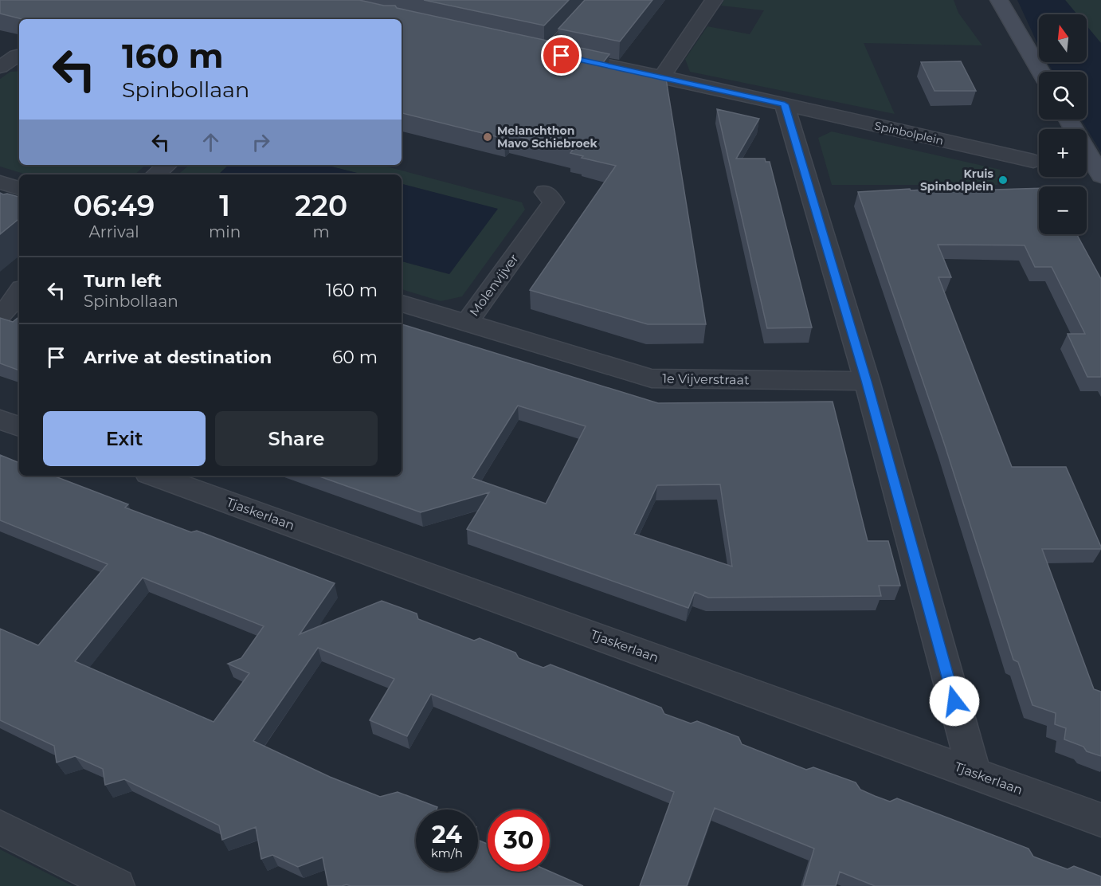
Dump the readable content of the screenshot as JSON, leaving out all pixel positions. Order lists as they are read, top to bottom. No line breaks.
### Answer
{"streets":{"street":["Spinbolplein","Molenvijver","1e Vijverstraat","Tjaskerlaan"]},"crossings":[["Molenvijver","1e Vijverstraat"]],"places":["Melanchthon Mavo Schiebroek","Kruis Spinbolplein"],"north":"top","page":{"map_buttons":["+","−"],"turn":["160 m","Spinbollaan"],"eta":["06:49","Arrival","1","min","220","m"],"list":[{"name":"Turn left","note":"Spinbollaan","value":"160 m"},{"name":"Arrive at destination","value":"60 m"}],"buttons":["Exit","Share"],"speed":"24 km/h","limit":"30"}}
